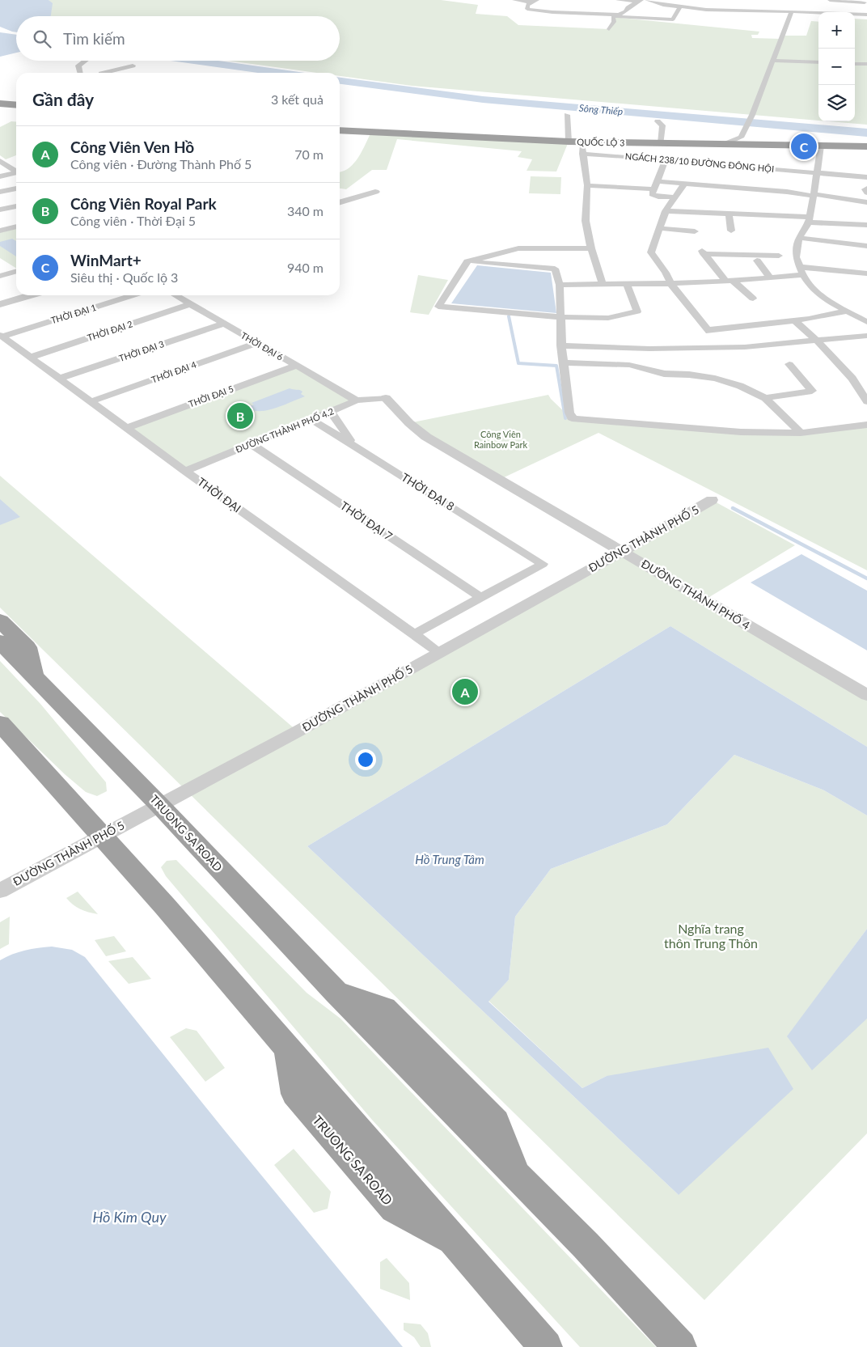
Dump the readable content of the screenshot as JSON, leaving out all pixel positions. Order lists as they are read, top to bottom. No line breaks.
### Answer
{"streets":{"highway":["QUỐC LỘ 3","TRUONG SA ROAD"],"street":["NGÁCH 238/10 ĐƯỜNG ĐÔNG HỘI","THỜI ĐẠI 1","THỜI ĐẠI 2","THỜI ĐẠI 6","THỜI ĐẠI 3","THỜI ĐẠI 4","THỜI ĐẠI 5","ĐƯỜNG THÀNH PHỐ 4.2","THỜI ĐẠI 8","THỜI ĐẠI","THỜI ĐẠI 7","ĐƯỜNG THÀNH PHỐ 5","ĐƯỜNG THÀNH PHỐ 4"]},"crossings":[["THỜI ĐẠI 1","THỜI ĐẠI"],["THỜI ĐẠI 2","THỜI ĐẠI 6"],["THỜI ĐẠI 2","THỜI ĐẠI"],["THỜI ĐẠI 6","THỜI ĐẠI 3"],["THỜI ĐẠI 6","THỜI ĐẠI 4"],["THỜI ĐẠI 6","THỜI ĐẠI 5"],["THỜI ĐẠI 6","ĐƯỜNG THÀNH PHỐ 4.2"],["THỜI ĐẠI 3","THỜI ĐẠI"],["THỜI ĐẠI 4","THỜI ĐẠI"],["THỜI ĐẠI 5","THỜI ĐẠI"],["ĐƯỜNG THÀNH PHỐ 4.2","THỜI ĐẠI 8"],["ĐƯỜNG THÀNH PHỐ 4.2","THỜI ĐẠI"],["ĐƯỜNG THÀNH PHỐ 4.2","THỜI ĐẠI 7"],["ĐƯỜNG THÀNH PHỐ 4.2","ĐƯỜNG THÀNH PHỐ 4"],["THỜI ĐẠI 8","THỜI ĐẠI 7"],["THỜI ĐẠI","ĐƯỜNG THÀNH PHỐ 5"],["ĐƯỜNG THÀNH PHỐ 5","ĐƯỜNG THÀNH PHỐ 4"],["ĐƯỜNG THÀNH PHỐ 5","TRUONG SA ROAD"]],"water":["Sông Thiếp","Hồ Trung Tâm","Hồ Kim Quy"],"parks":["Công Viên Rainbow Park","Nghĩa trang thôn Trung Thôn"],"page":{"map_buttons":["+","−"],"search":"Tìm kiếm","heading":["Gần đây","3 kết quả"],"list":[{"mark":"A","name":"Công Viên Ven Hồ","note":"Công viên · Đường Thành Phố 5","value":"70 m"},{"mark":"B","name":"Công Viên Royal Park","note":"Công viên · Thời Đại 5","value":"340 m"},{"mark":"C","name":"WinMart+","note":"Siêu thị · Quốc lộ 3","value":"940 m"}],"pins":["C","B","A"]}}
